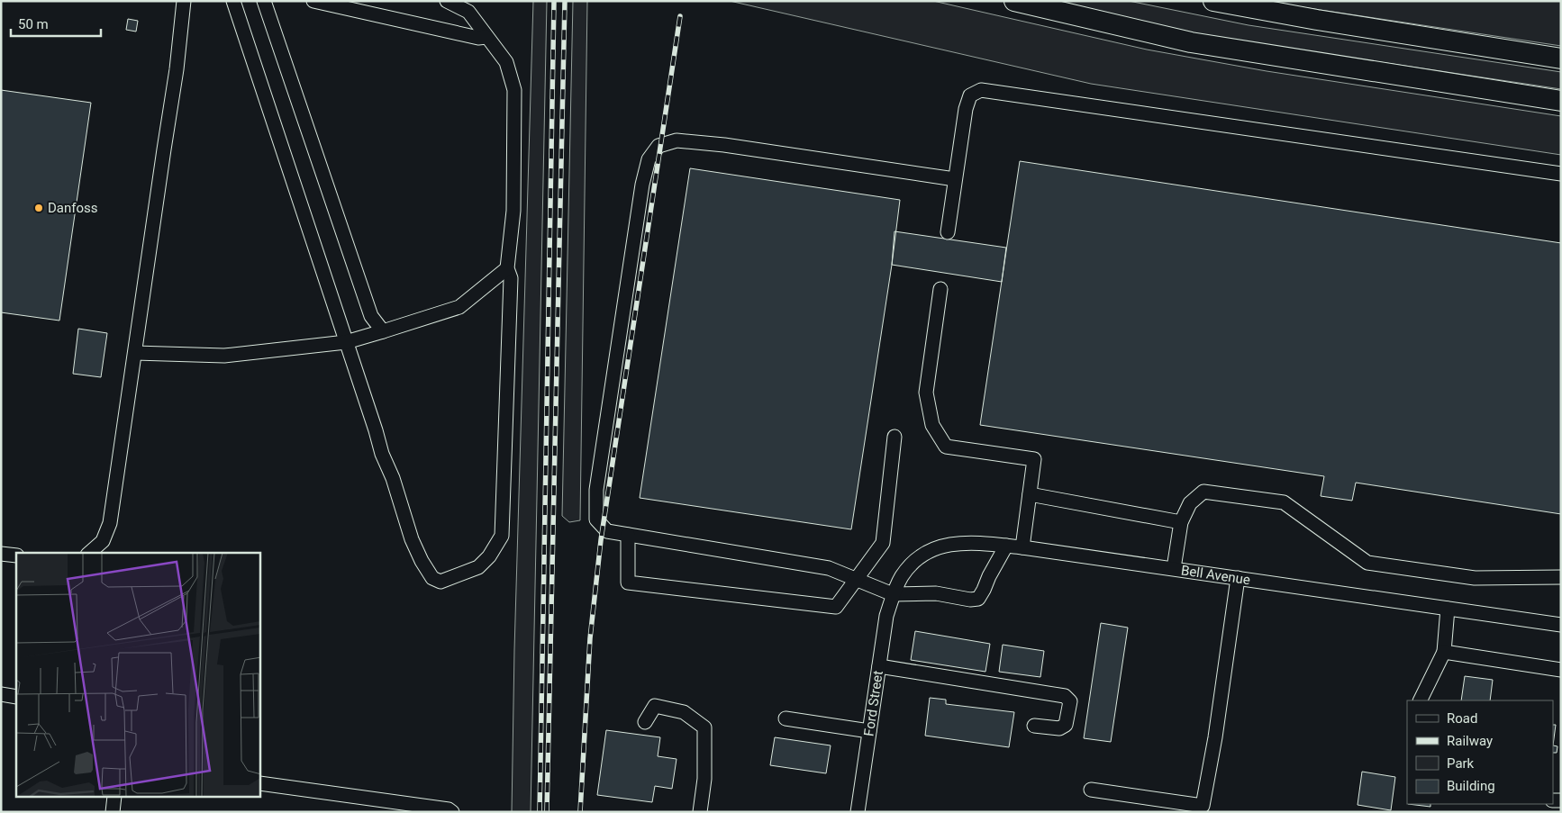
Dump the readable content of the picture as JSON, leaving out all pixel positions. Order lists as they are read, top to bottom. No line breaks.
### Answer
{"streets":{"street":["Bell Avenue","Ford Street"]},"crossings":[["Bell Avenue","Ford Street"]],"places":["Danfoss"],"legend":["Road","Railway","Park","Building"],"scale_bar":"50 m"}
